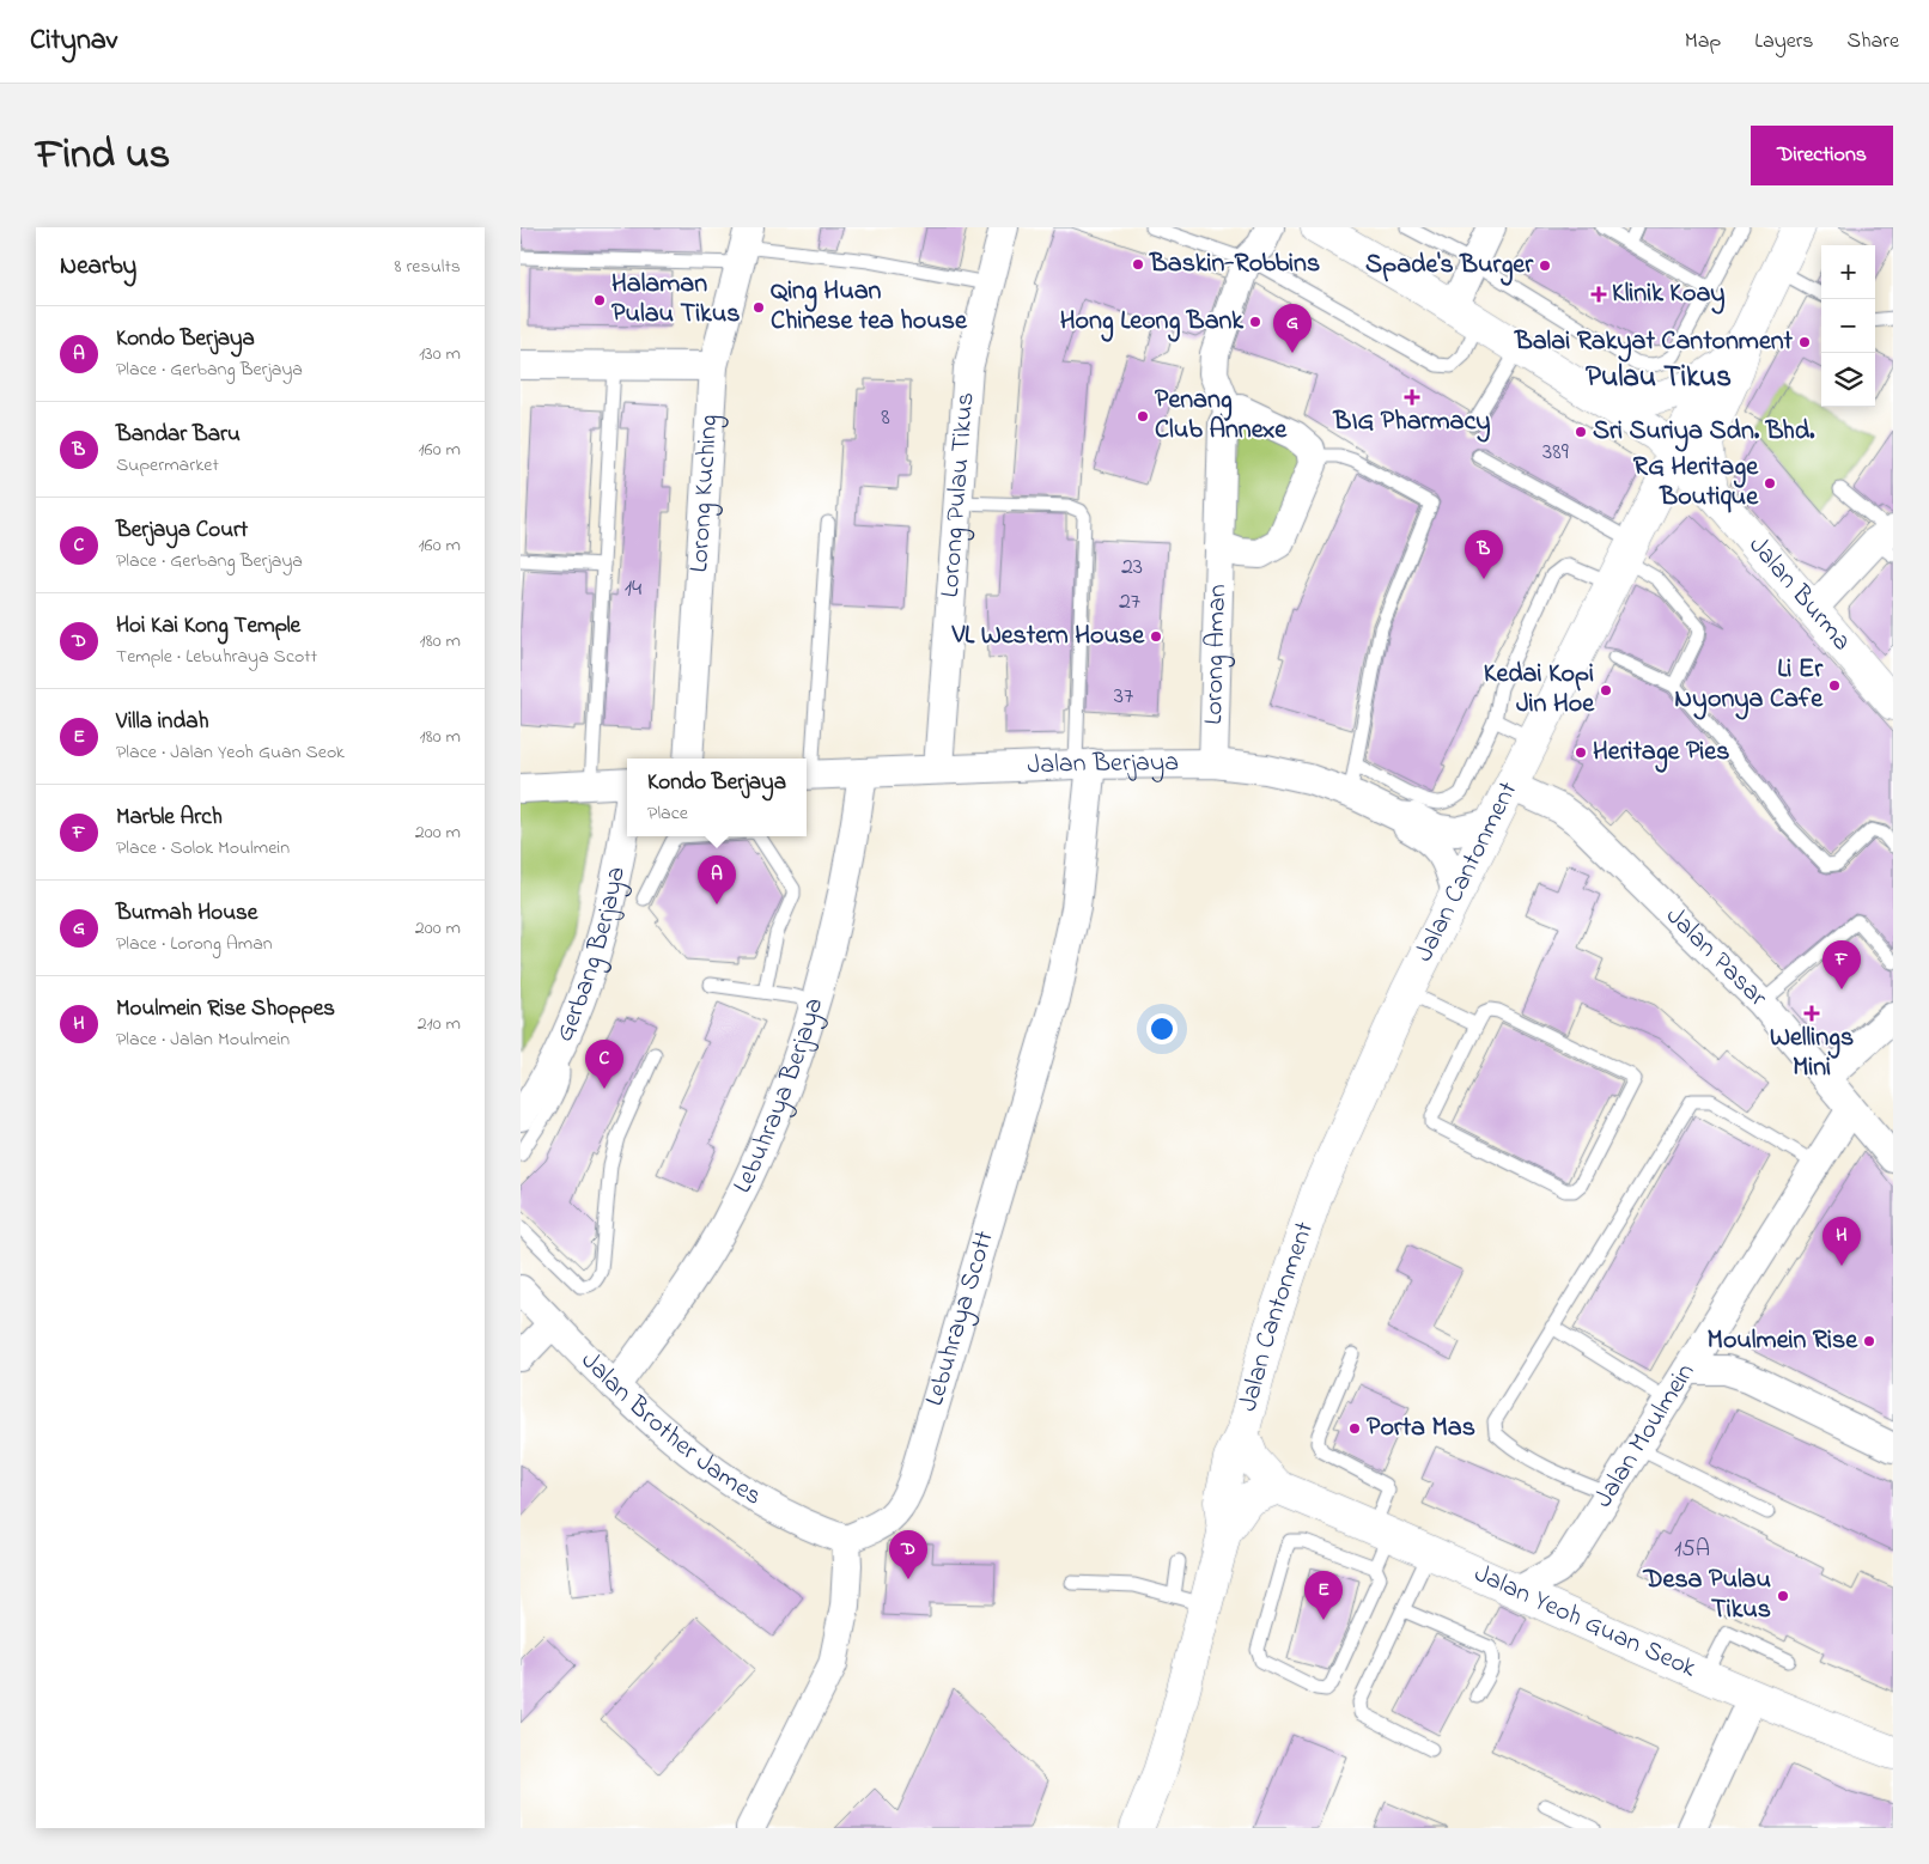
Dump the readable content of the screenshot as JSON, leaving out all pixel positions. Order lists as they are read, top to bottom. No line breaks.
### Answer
{"streets":{"main road":["Jalan Burma","Jalan Cantonment","Jalan Yeoh Guan Seok"],"street":["Lorong Kuching","Lorong Pulau Tikus","Lorong Aman","Jalan Berjaya","Gerbang Berjaya","Jalan Pasar","Lebuhraya Berjaya","Lebuhraya Scott","Jalan Brother James","Jalan Moulmein"]},"crossings":[["Lorong Pulau Tikus","Jalan Berjaya"],["Jalan Burma","Jalan Cantonment"],["Lorong Aman","Jalan Berjaya"],["Jalan Berjaya","Jalan Cantonment"],["Jalan Berjaya","Lebuhraya Berjaya"],["Jalan Berjaya","Lebuhraya Scott"],["Jalan Cantonment","Jalan Pasar"],["Jalan Cantonment","Jalan Yeoh Guan Seok"],["Jalan Pasar","Jalan Moulmein"],["Lebuhraya Berjaya","Jalan Brother James"],["Lebuhraya Scott","Jalan Brother James"],["Jalan Moulmein","Jalan Yeoh Guan Seok"]],"districts":["Pulau Tikus"],"places":{"other":["Baskin-Robbins","Spade's Burger","Halaman Pulau Tikus","Qing Huan Chinese tea house","Hong Leong Bank","Balai Rakyat Cantonment","Penang Club Annexe","Sri Suriya Sdn. Bhd.","RG Heritage Boutique","VL Western House","Li Er Nyonya Cafe","Kedai Kopi Jin Hoe","Heritage Pies","Moulmein Rise","Porta Mas","Desa Pulau Tikus"],"health":["Klinik Koay","BIG Pharmacy","Wellings Mini"]},"house_numbers":["8","389","23","14","27","37","15A"],"page":{"header":"Citynav","nav":["Map","Layers","Share"],"title":"Find us","buttons":"Directions","heading":["Nearby","8 results"],"map_buttons":["+","−"],"pins":["G","B","A","F","C","H","D","E"],"list":[{"mark":"A","name":"Kondo Berjaya","note":"Place · Gerbang Berjaya","value":"130 m"},{"mark":"B","name":"Bandar Baru","note":"Supermarket","value":"160 m"},{"mark":"C","name":"Berjaya Court","note":"Place · Gerbang Berjaya","value":"160 m"},{"mark":"D","name":"Hoi Kai Kong Temple","note":"Temple · Lebuhraya Scott","value":"180 m"},{"mark":"E","name":"Villa indah","note":"Place · Jalan Yeoh Guan Seok","value":"180 m"},{"mark":"F","name":"Marble Arch","note":"Place · Solok Moulmein","value":"200 m"},{"mark":"G","name":"Burmah House","note":"Place · Lorong Aman","value":"200 m"},{"mark":"H","name":"Moulmein Rise Shoppes","note":"Place · Jalan Moulmein","value":"210 m"}],"popup":["Kondo Berjaya","Place"]}}
